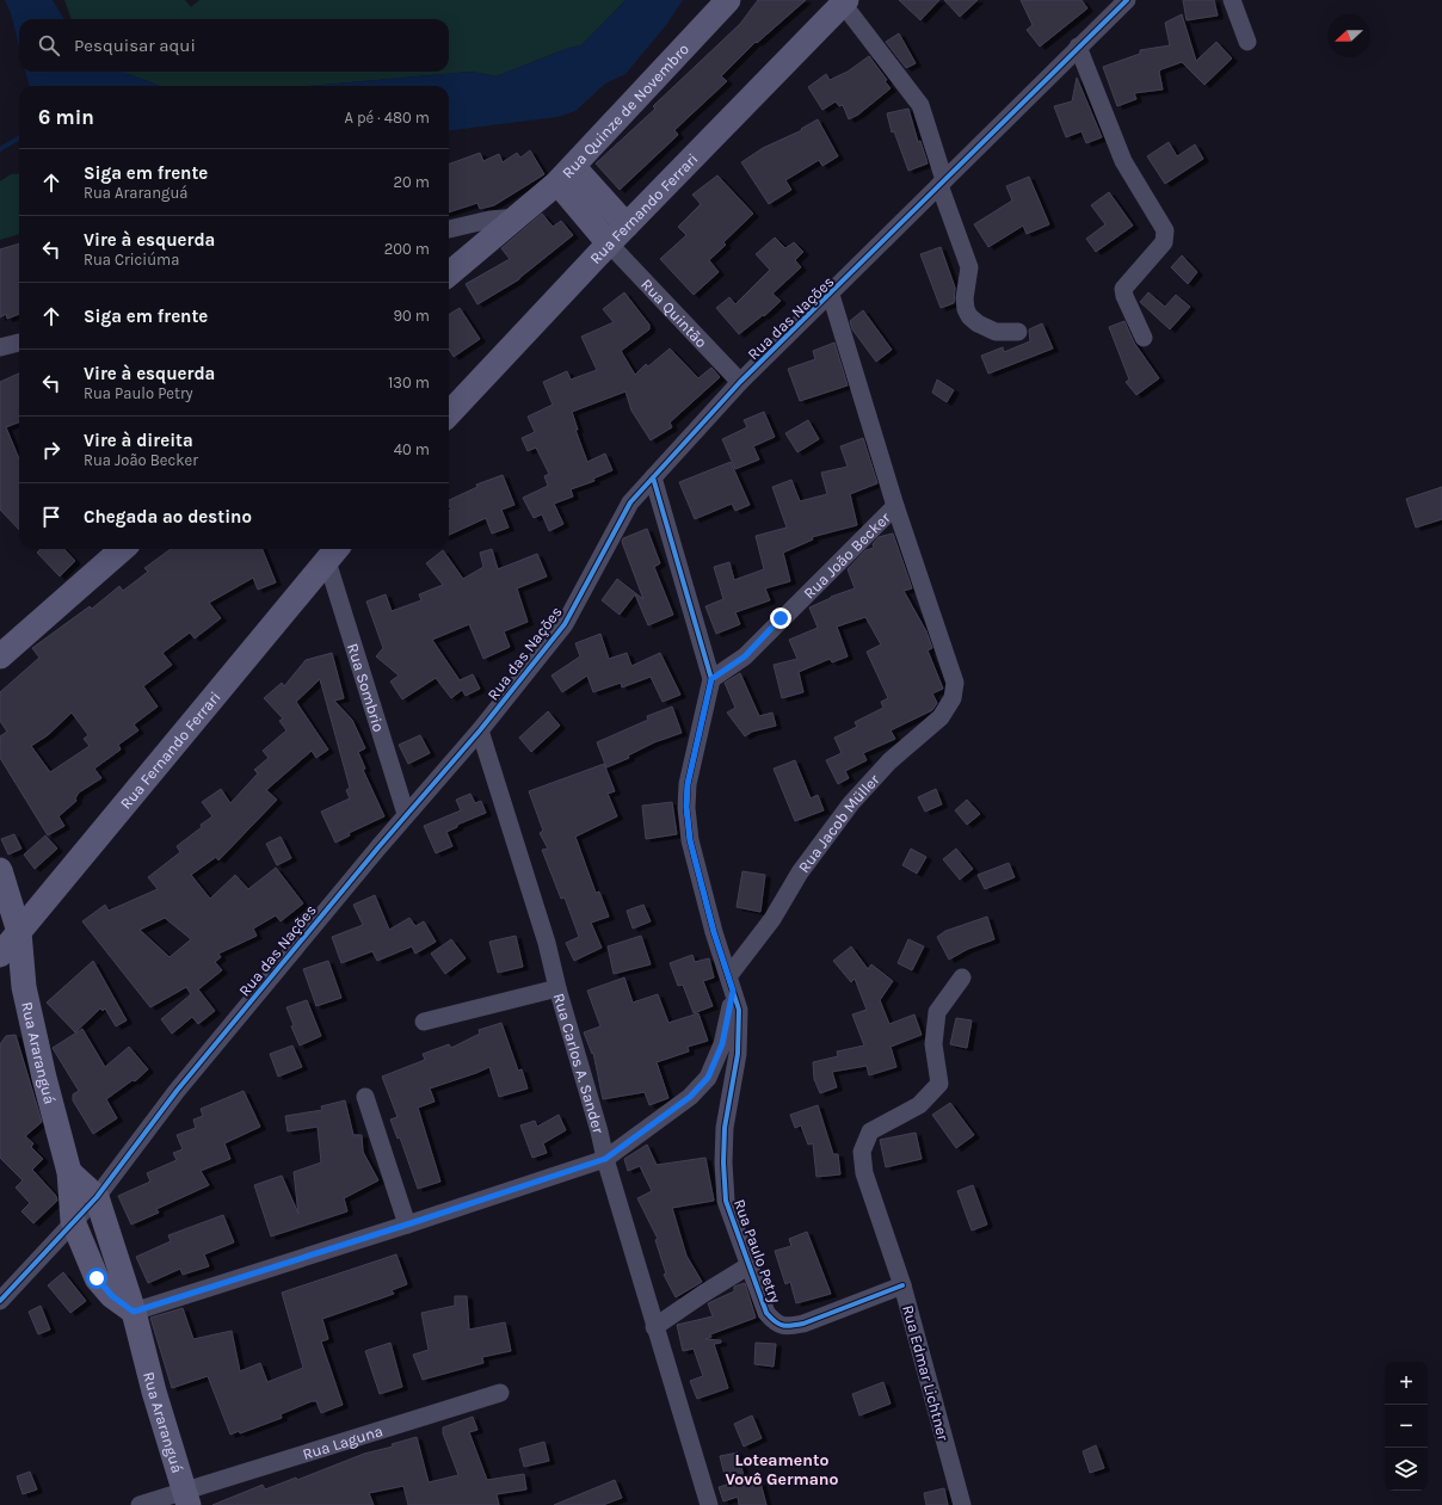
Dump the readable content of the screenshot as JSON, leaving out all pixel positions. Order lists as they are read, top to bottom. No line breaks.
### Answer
{"streets":{"main road":["Rua Quinze de Novembro","Rua Fernando Ferrari","Rua Araranguá"],"street":["Rua Quintão","Rua das Nações","Rua João Becker","Rua Sombrio","Rua Jacob Müller","Rua Carlos A. Sander","Rua Paulo Petry","Rua Edmar Lichtner","Rua Laguna"]},"crossings":[["Rua Fernando Ferrari","Rua Quintão"],["Rua Fernando Ferrari","Rua Sombrio"],["Rua Fernando Ferrari","Rua Araranguá"],["Rua Quintão","Rua das Nações"],["Rua das Nações","Rua Sombrio"],["Rua das Nações","Rua Araranguá"],["Rua das Nações","Rua Carlos A. Sander"],["Rua João Becker","Rua Jacob Müller"],["Rua João Becker","Rua Paulo Petry"],["Rua Jacob Müller","Rua Paulo Petry"],["Rua Araranguá","Rua Laguna"],["Rua Paulo Petry","Rua Edmar Lichtner"]],"districts":["Loteamento Vovô Germano"],"north":"left","page":{"search":"Pesquisar aqui","heading":["6 min","A pé · 480 m"],"list":[["Siga em frente","Rua Araranguá","20 m"],["Vire à esquerda","Rua Criciúma","200 m"],["Siga em frente","90 m"],["Vire à esquerda","Rua Paulo Petry","130 m"],["Vire à direita","Rua João Becker","40 m"],"Chegada ao destino"],"map_buttons":["+","−"]}}
